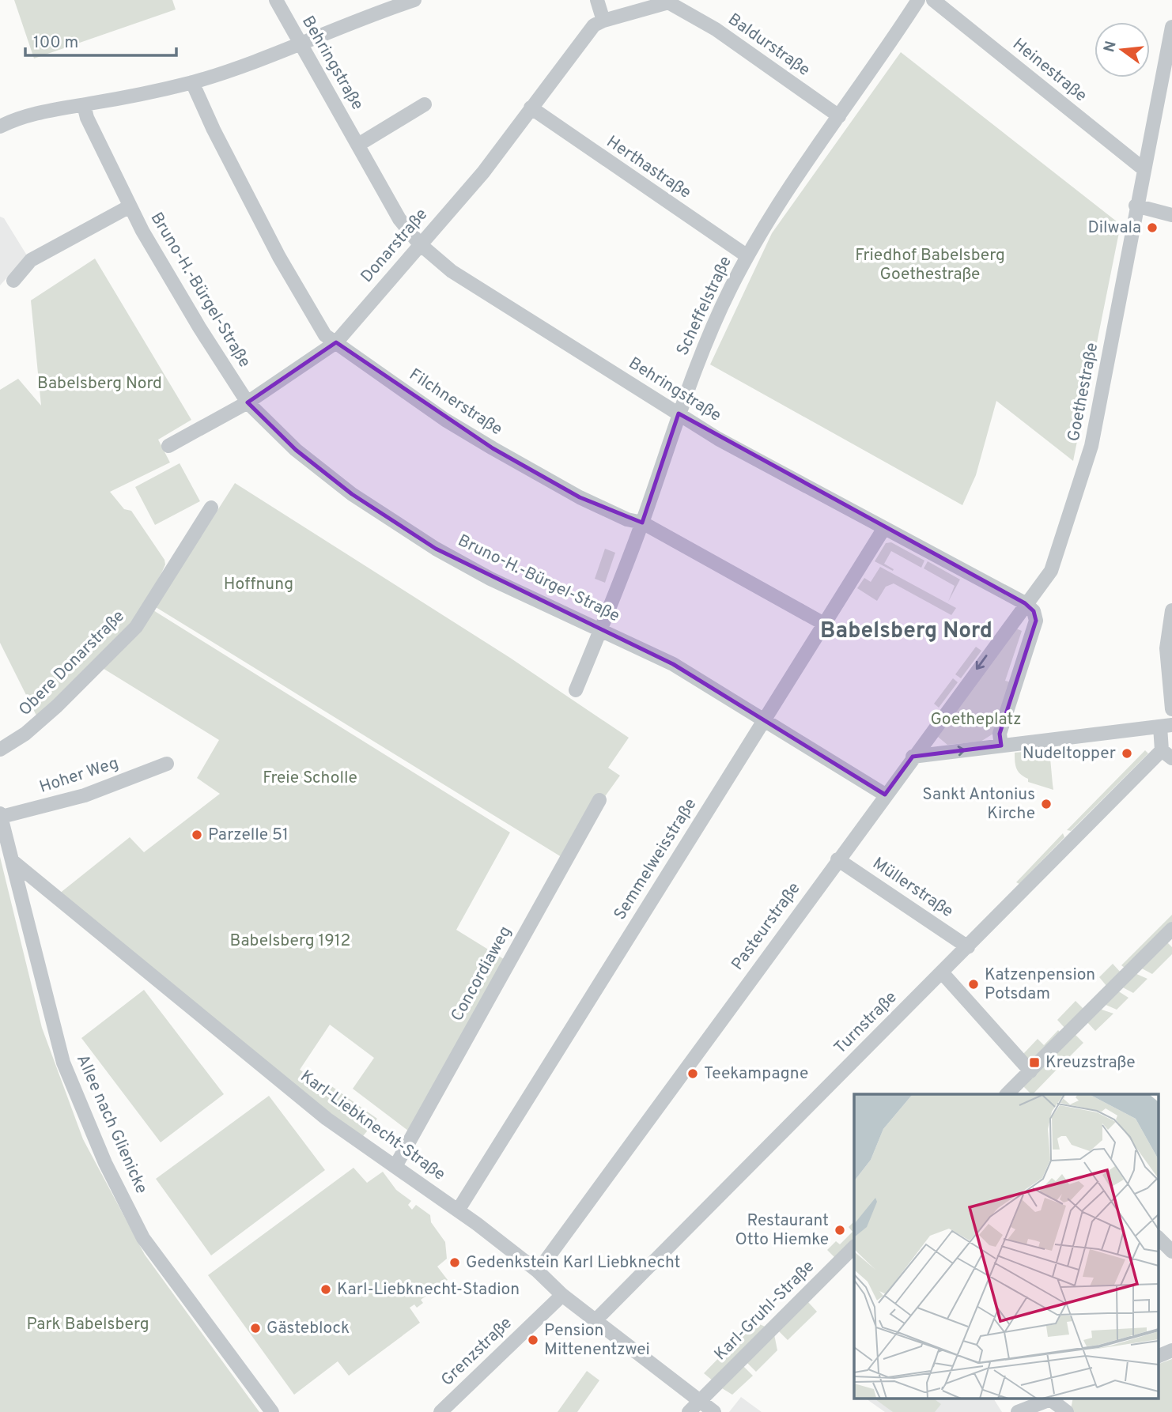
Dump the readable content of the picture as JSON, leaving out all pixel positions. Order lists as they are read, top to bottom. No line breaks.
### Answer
{"streets":{"street":["Baldurstraße","Behringstraße","Heinestraße","Herthastraße","Donarstraße","Bruno-H.-Bürgel-Straße","Scheffelstraße","Goethestraße","Filchnerstraße","Obere Donarstraße","Hoher Weg","Semmelweisstraße","Müllerstraße","Pasteurstraße","Concordiaweg","Turnstraße","Allee nach Glienicke","Karl-Liebknecht-Straße","Karl-Gruhl-Straße","Grenzstraße"]},"crossings":[["Baldurstraße","Donarstraße"],["Baldurstraße","Scheffelstraße"],["Behringstraße","Donarstraße"],["Behringstraße","Scheffelstraße"],["Behringstraße","Goethestraße"],["Behringstraße","Semmelweisstraße"],["Behringstraße","Pasteurstraße"],["Heinestraße","Goethestraße"],["Herthastraße","Donarstraße"],["Herthastraße","Scheffelstraße"],["Donarstraße","Bruno-H.-Bürgel-Straße"],["Donarstraße","Filchnerstraße"],["Bruno-H.-Bürgel-Straße","Scheffelstraße"],["Bruno-H.-Bürgel-Straße","Semmelweisstraße"],["Bruno-H.-Bürgel-Straße","Pasteurstraße"],["Scheffelstraße","Filchnerstraße"],["Goethestraße","Pasteurstraße"],["Filchnerstraße","Semmelweisstraße"],["Hoher Weg","Allee nach Glienicke"],["Semmelweisstraße","Karl-Liebknecht-Straße"],["Müllerstraße","Pasteurstraße"],["Müllerstraße","Turnstraße"],["Pasteurstraße","Karl-Liebknecht-Straße"],["Concordiaweg","Karl-Liebknecht-Straße"],["Turnstraße","Karl-Liebknecht-Straße"],["Allee nach Glienicke","Karl-Liebknecht-Straße"],["Karl-Liebknecht-Straße","Karl-Gruhl-Straße"],["Karl-Liebknecht-Straße","Grenzstraße"]],"districts":["Babelsberg Nord"],"parks":["Friedhof Babelsberg Goethestraße","Babelsberg Nord","Hoffnung","Goetheplatz","Freie Scholle","Babelsberg 1912","Park Babelsberg"],"places":{"other":["Dilwala","Nudeltopper","Sankt Antonius Kirche","Parzelle 51","Katzenpension Potsdam","Teekampagne","Restaurant Otto Hiemke","Gedenkstein Karl Liebknecht","Karl-Liebknecht-Stadion","Gästeblock","Pension Mittenentzwei"],"transit":["Kreuzstraße"]},"scale_bar":"100 m","north":"left"}
